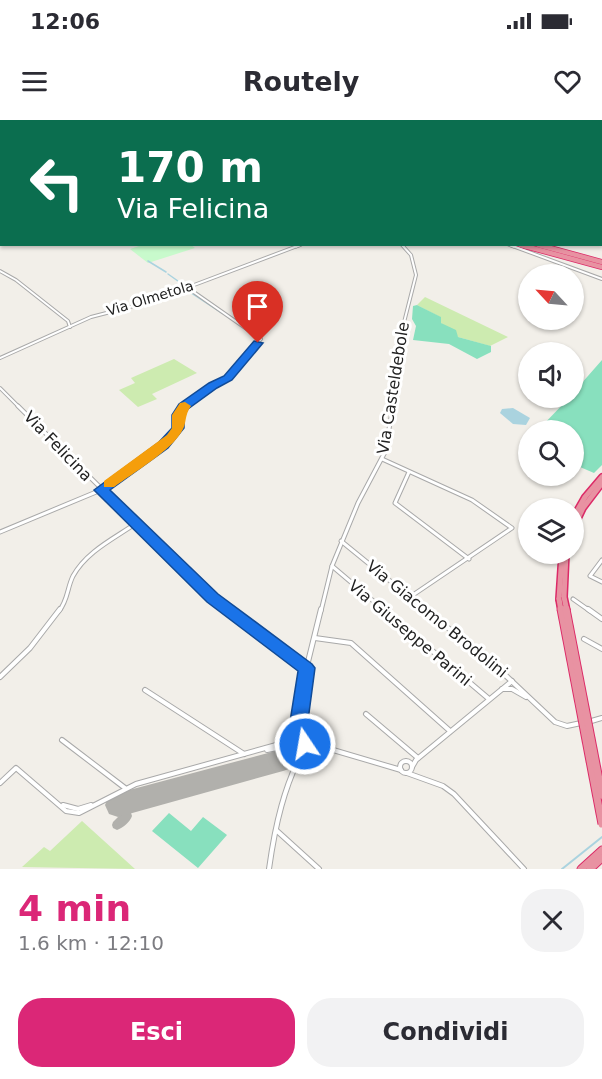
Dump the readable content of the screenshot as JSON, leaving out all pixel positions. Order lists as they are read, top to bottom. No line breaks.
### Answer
{"streets":{"street":["Via Olmetola","Via Casteldebole","Via Felicina","Via Giacomo Brodolini","Via Giuseppe Parini"]},"crossings":[["Via Casteldebole","Via Felicina"],["Via Casteldebole","Via Giacomo Brodolini"],["Via Casteldebole","Via Giuseppe Parini"]],"north":"top left","page":{"status":"12:06","header":"Routely","turn":["170 m","Via Felicina"],"heading":["4 min","1.6 km · 12:10"],"buttons":["Esci","Condividi"]}}
